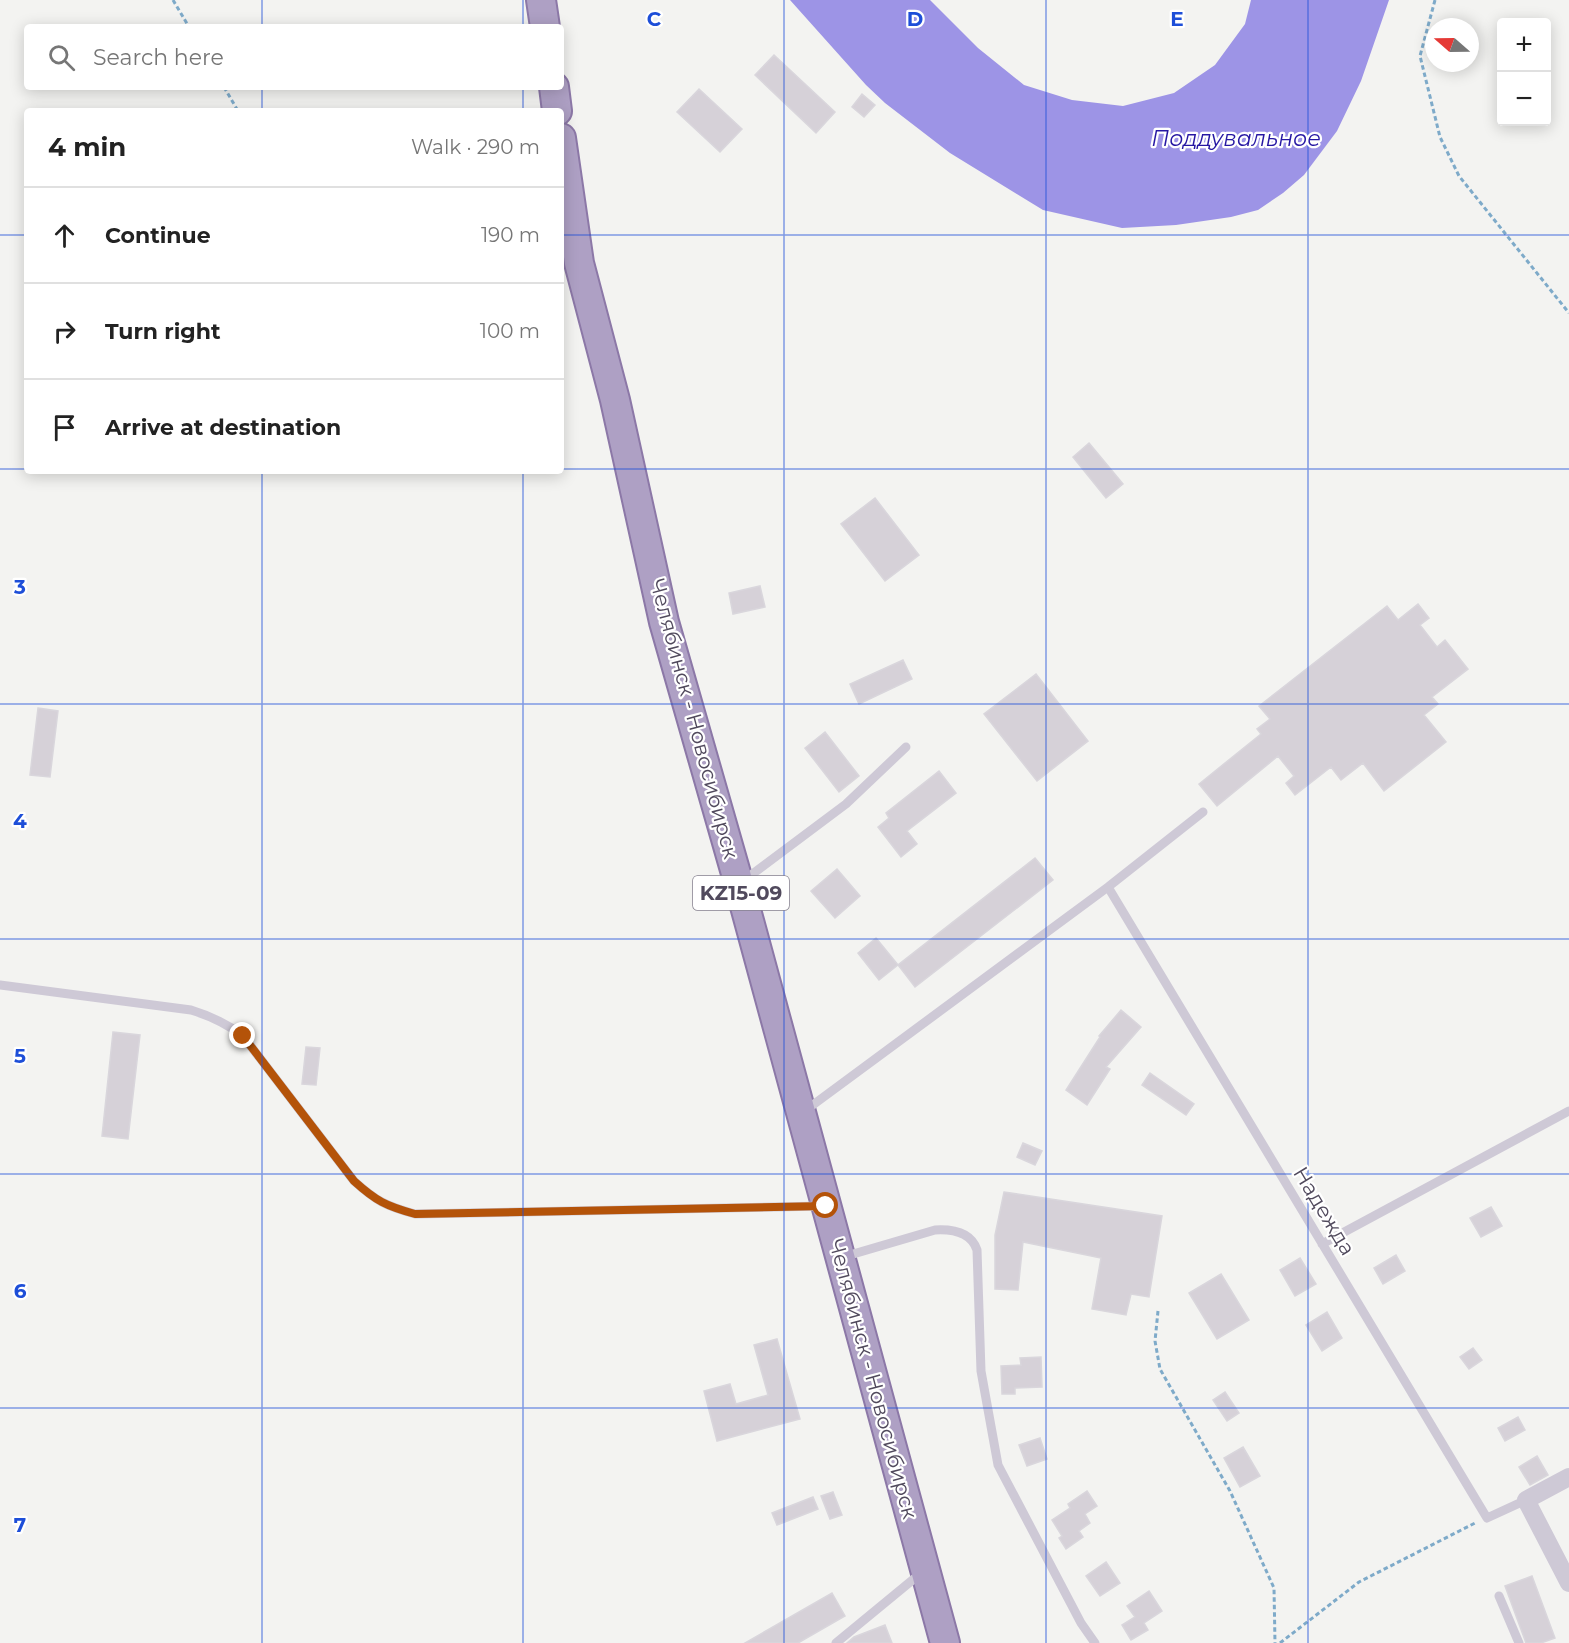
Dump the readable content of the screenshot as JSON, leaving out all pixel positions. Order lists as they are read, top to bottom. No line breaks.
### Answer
{"streets":{"highway":["Челябинск - Новосибирск","KZ15-09"],"lane":["Надежда"]},"water":["Поддувальное"],"north":"left","page":{"map_buttons":["+","−"],"search":"Search here","heading":["4 min","Walk · 290 m"],"list":[["Continue","190 m"],["Turn right","100 m"],"Arrive at destination"]},"grid":{"columns":["C","D","E"],"rows":["3","4","5","6","7"]}}
